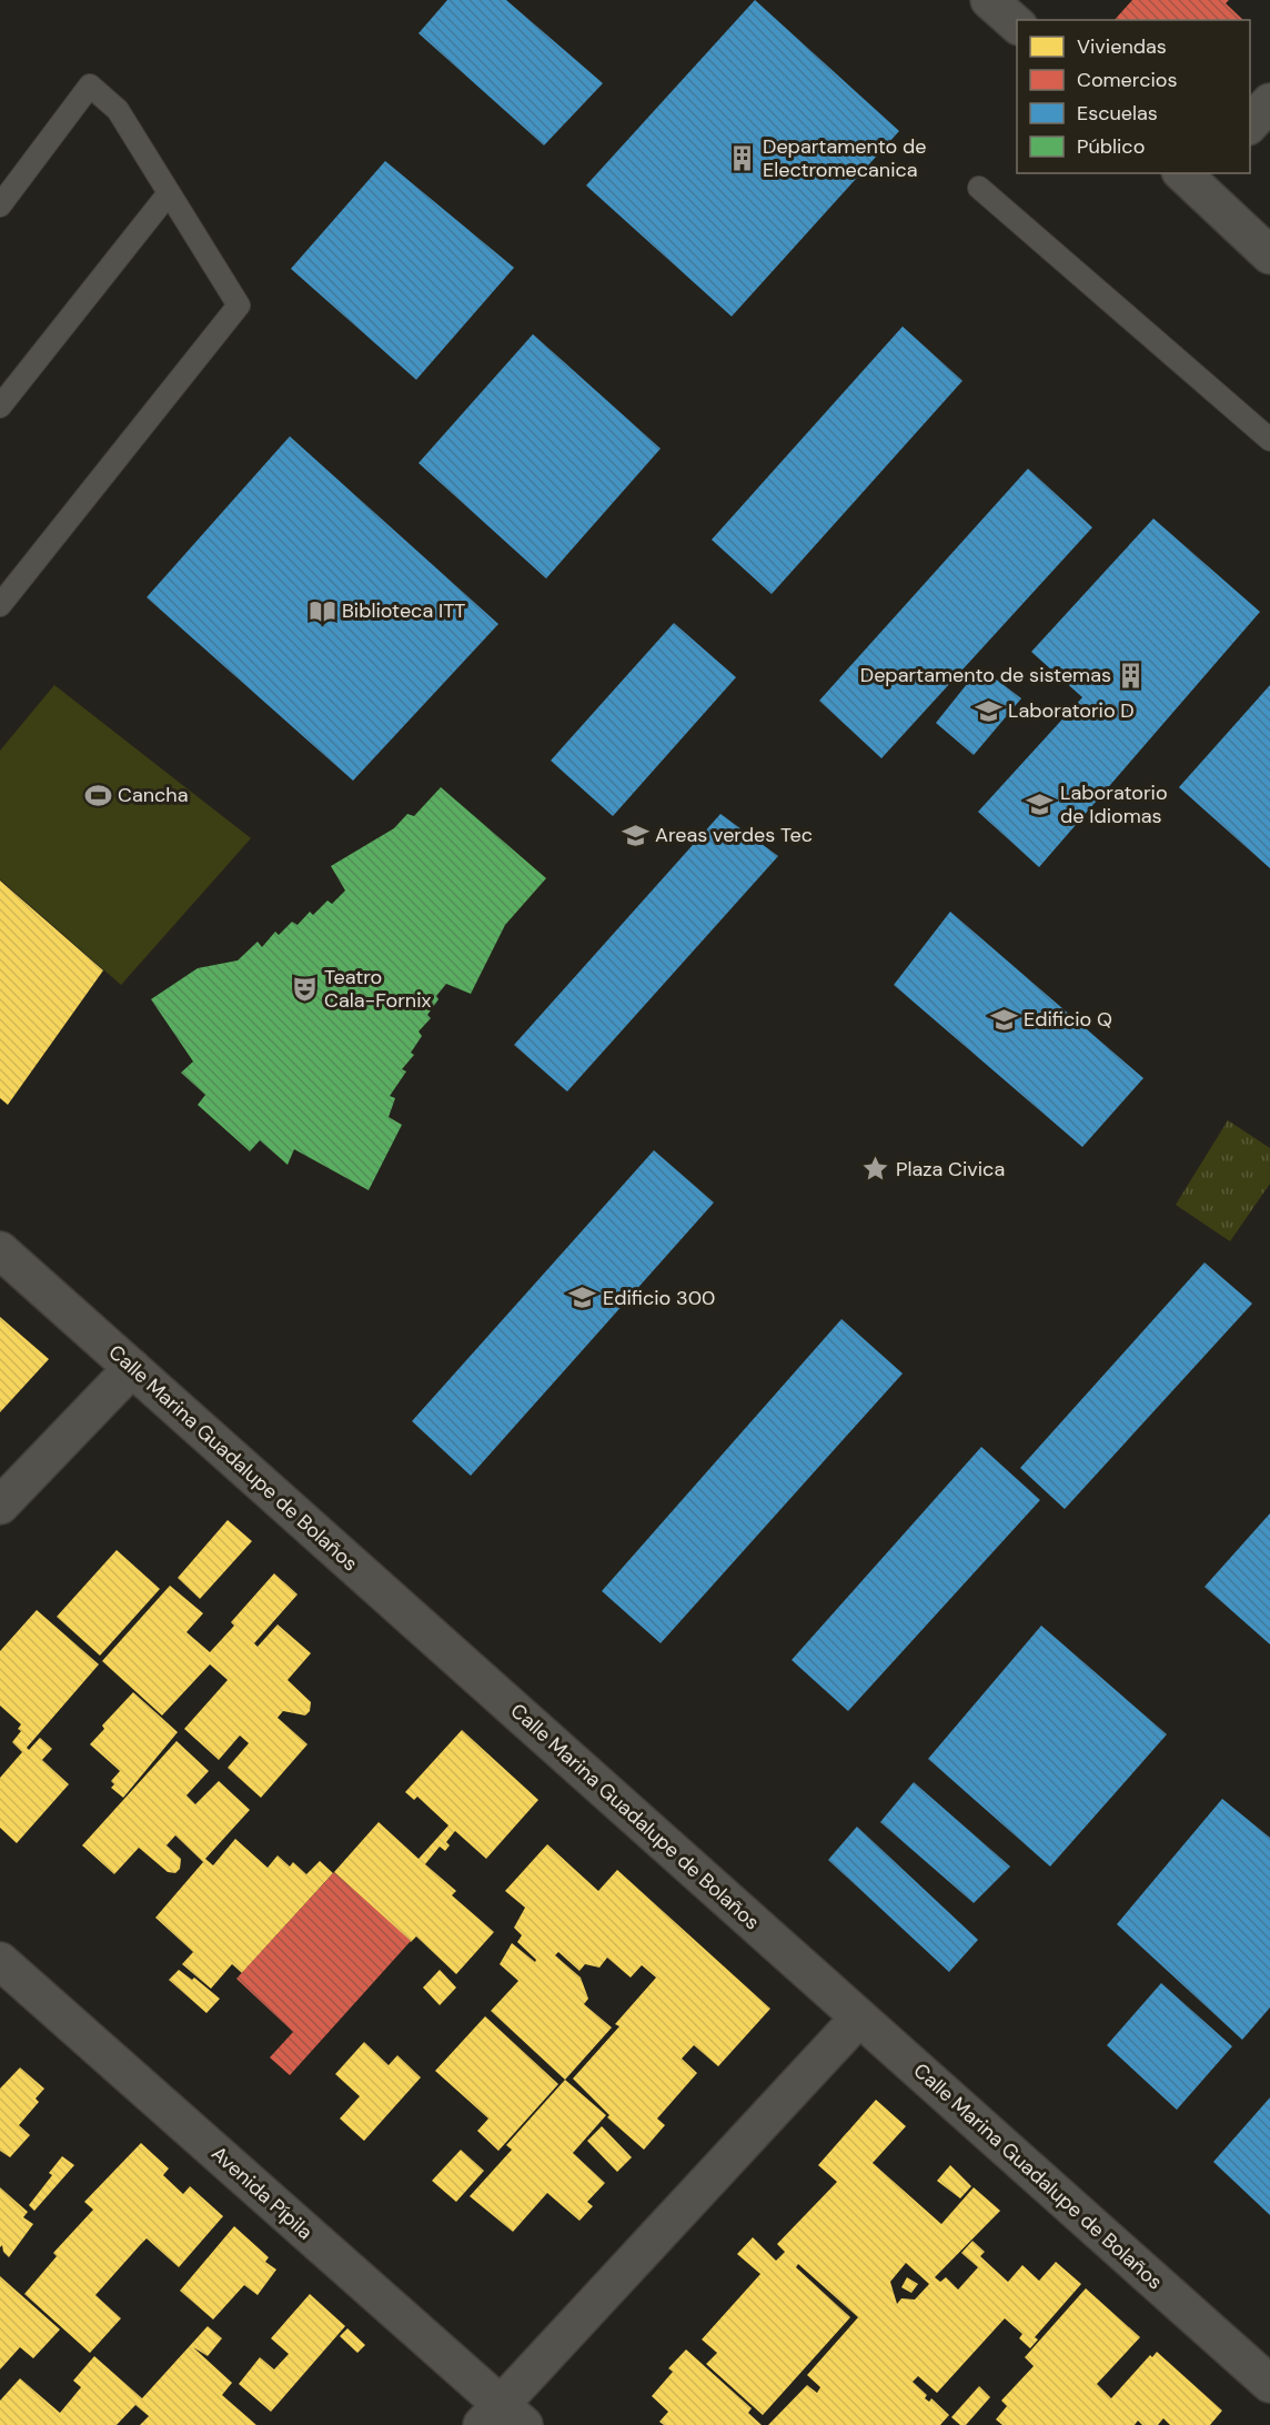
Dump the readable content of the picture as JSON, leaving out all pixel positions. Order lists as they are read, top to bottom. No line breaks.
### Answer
{"streets":{"street":["Calle Marina Guadalupe de Bolaños","Avenida Pípila"]},"places":{"building":["Departamento de Electromecanica","Departamento de sistemas"],"library":["Biblioteca ITT"],"school or university":["Laboratorio D","Laboratorio de Idiomas","Areas verdes Tec","Edificio Q","Edificio 300"],"sports":["Cancha"],"theatre":["Teatro Cala-Fornix"],"place":["Plaza Civica"]},"legend":["Viviendas","Comercios","Escuelas","Público"]}
